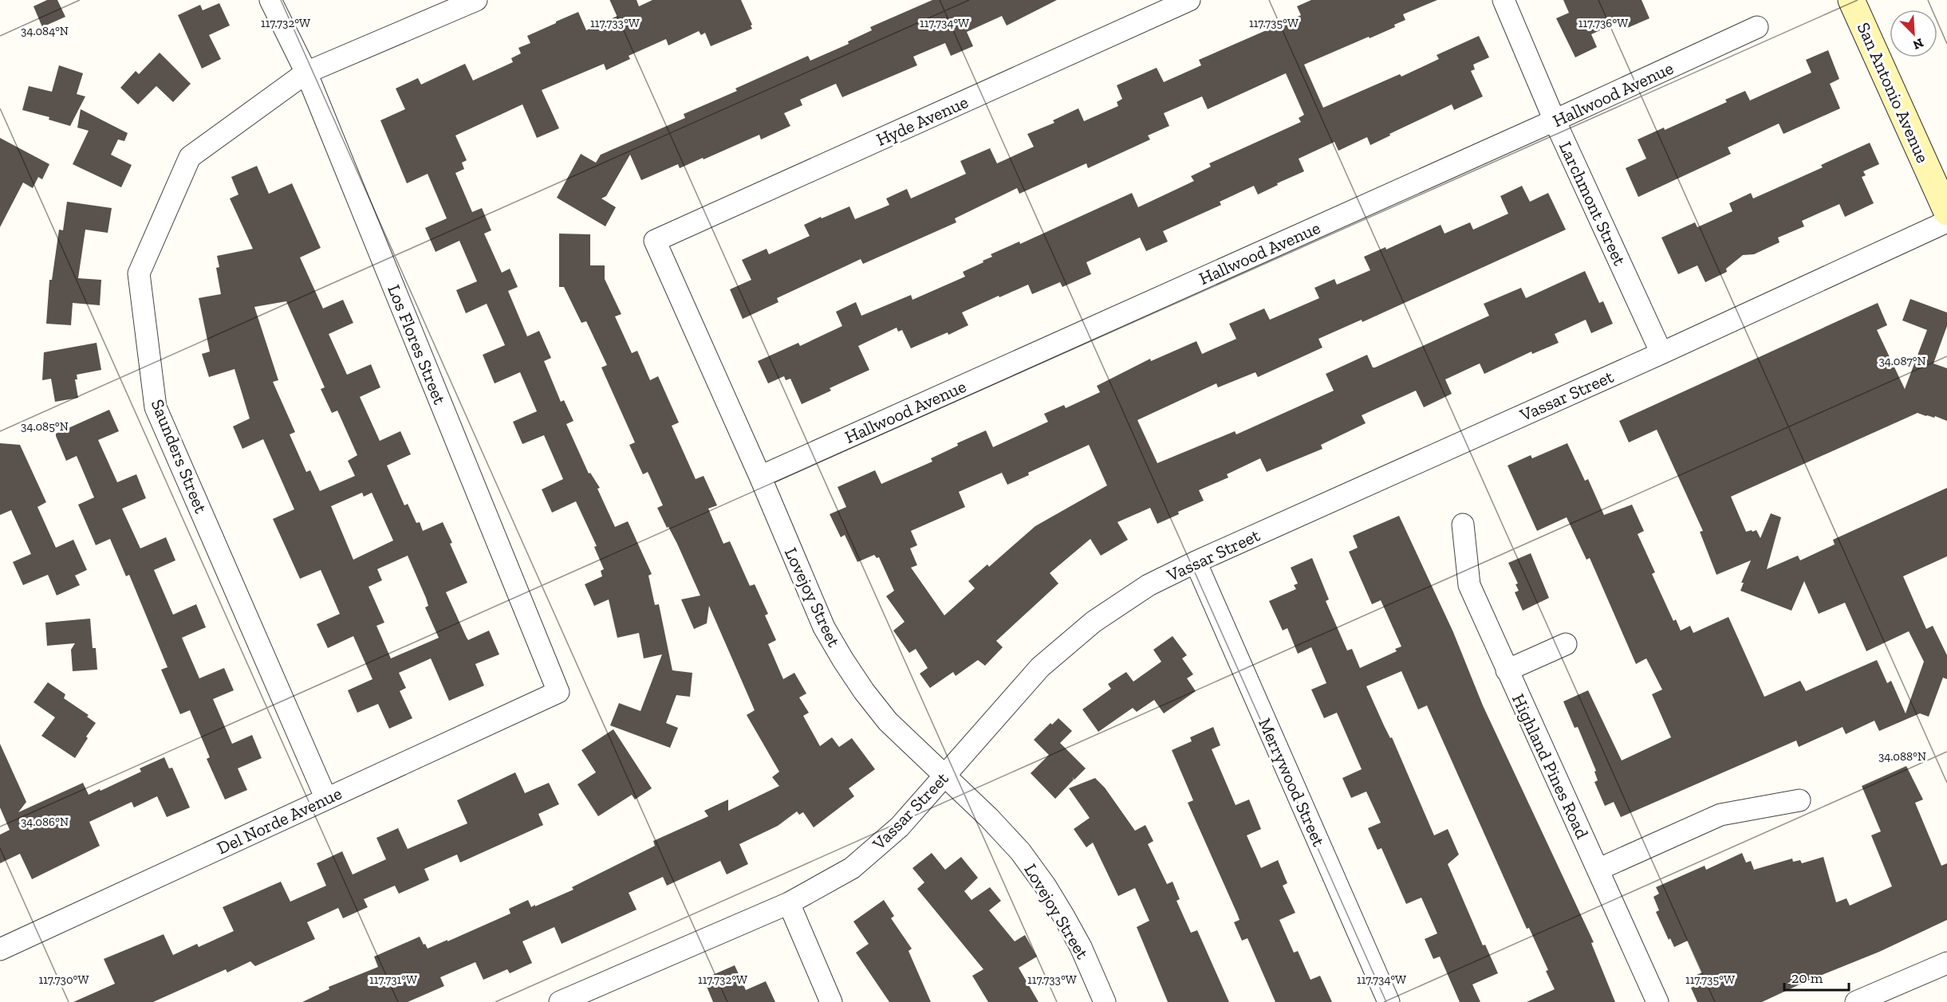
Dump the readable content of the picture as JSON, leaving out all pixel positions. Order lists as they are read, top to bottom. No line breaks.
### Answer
{"streets":{"main road":["San Antonio Avenue"],"street":["Hallwood Avenue","Hyde Avenue","Larchmont Street","Los Flores Street","Vassar Street","Saunders Street","Lovejoy Street","Highland Pines Road","Merrywood Street","Del Norde Avenue"]},"crossings":[["Hallwood Avenue","Larchmont Street"],["Hallwood Avenue","Lovejoy Street"],["Hyde Avenue","Lovejoy Street"],["Larchmont Street","Vassar Street"],["Los Flores Street","Saunders Street"],["Los Flores Street","Del Norde Avenue"],["Vassar Street","Lovejoy Street"],["Vassar Street","Merrywood Street"],["Saunders Street","Del Norde Avenue"]],"scale_bar":"20 m","north":"bottom right","coordinates":["117.732°W","117.733°W","117.734°W","117.735°W","117.736°W","34.084°N","34.087°N","34.085°N","34.088°N","34.086°N","117.730°W","117.731°W"]}
